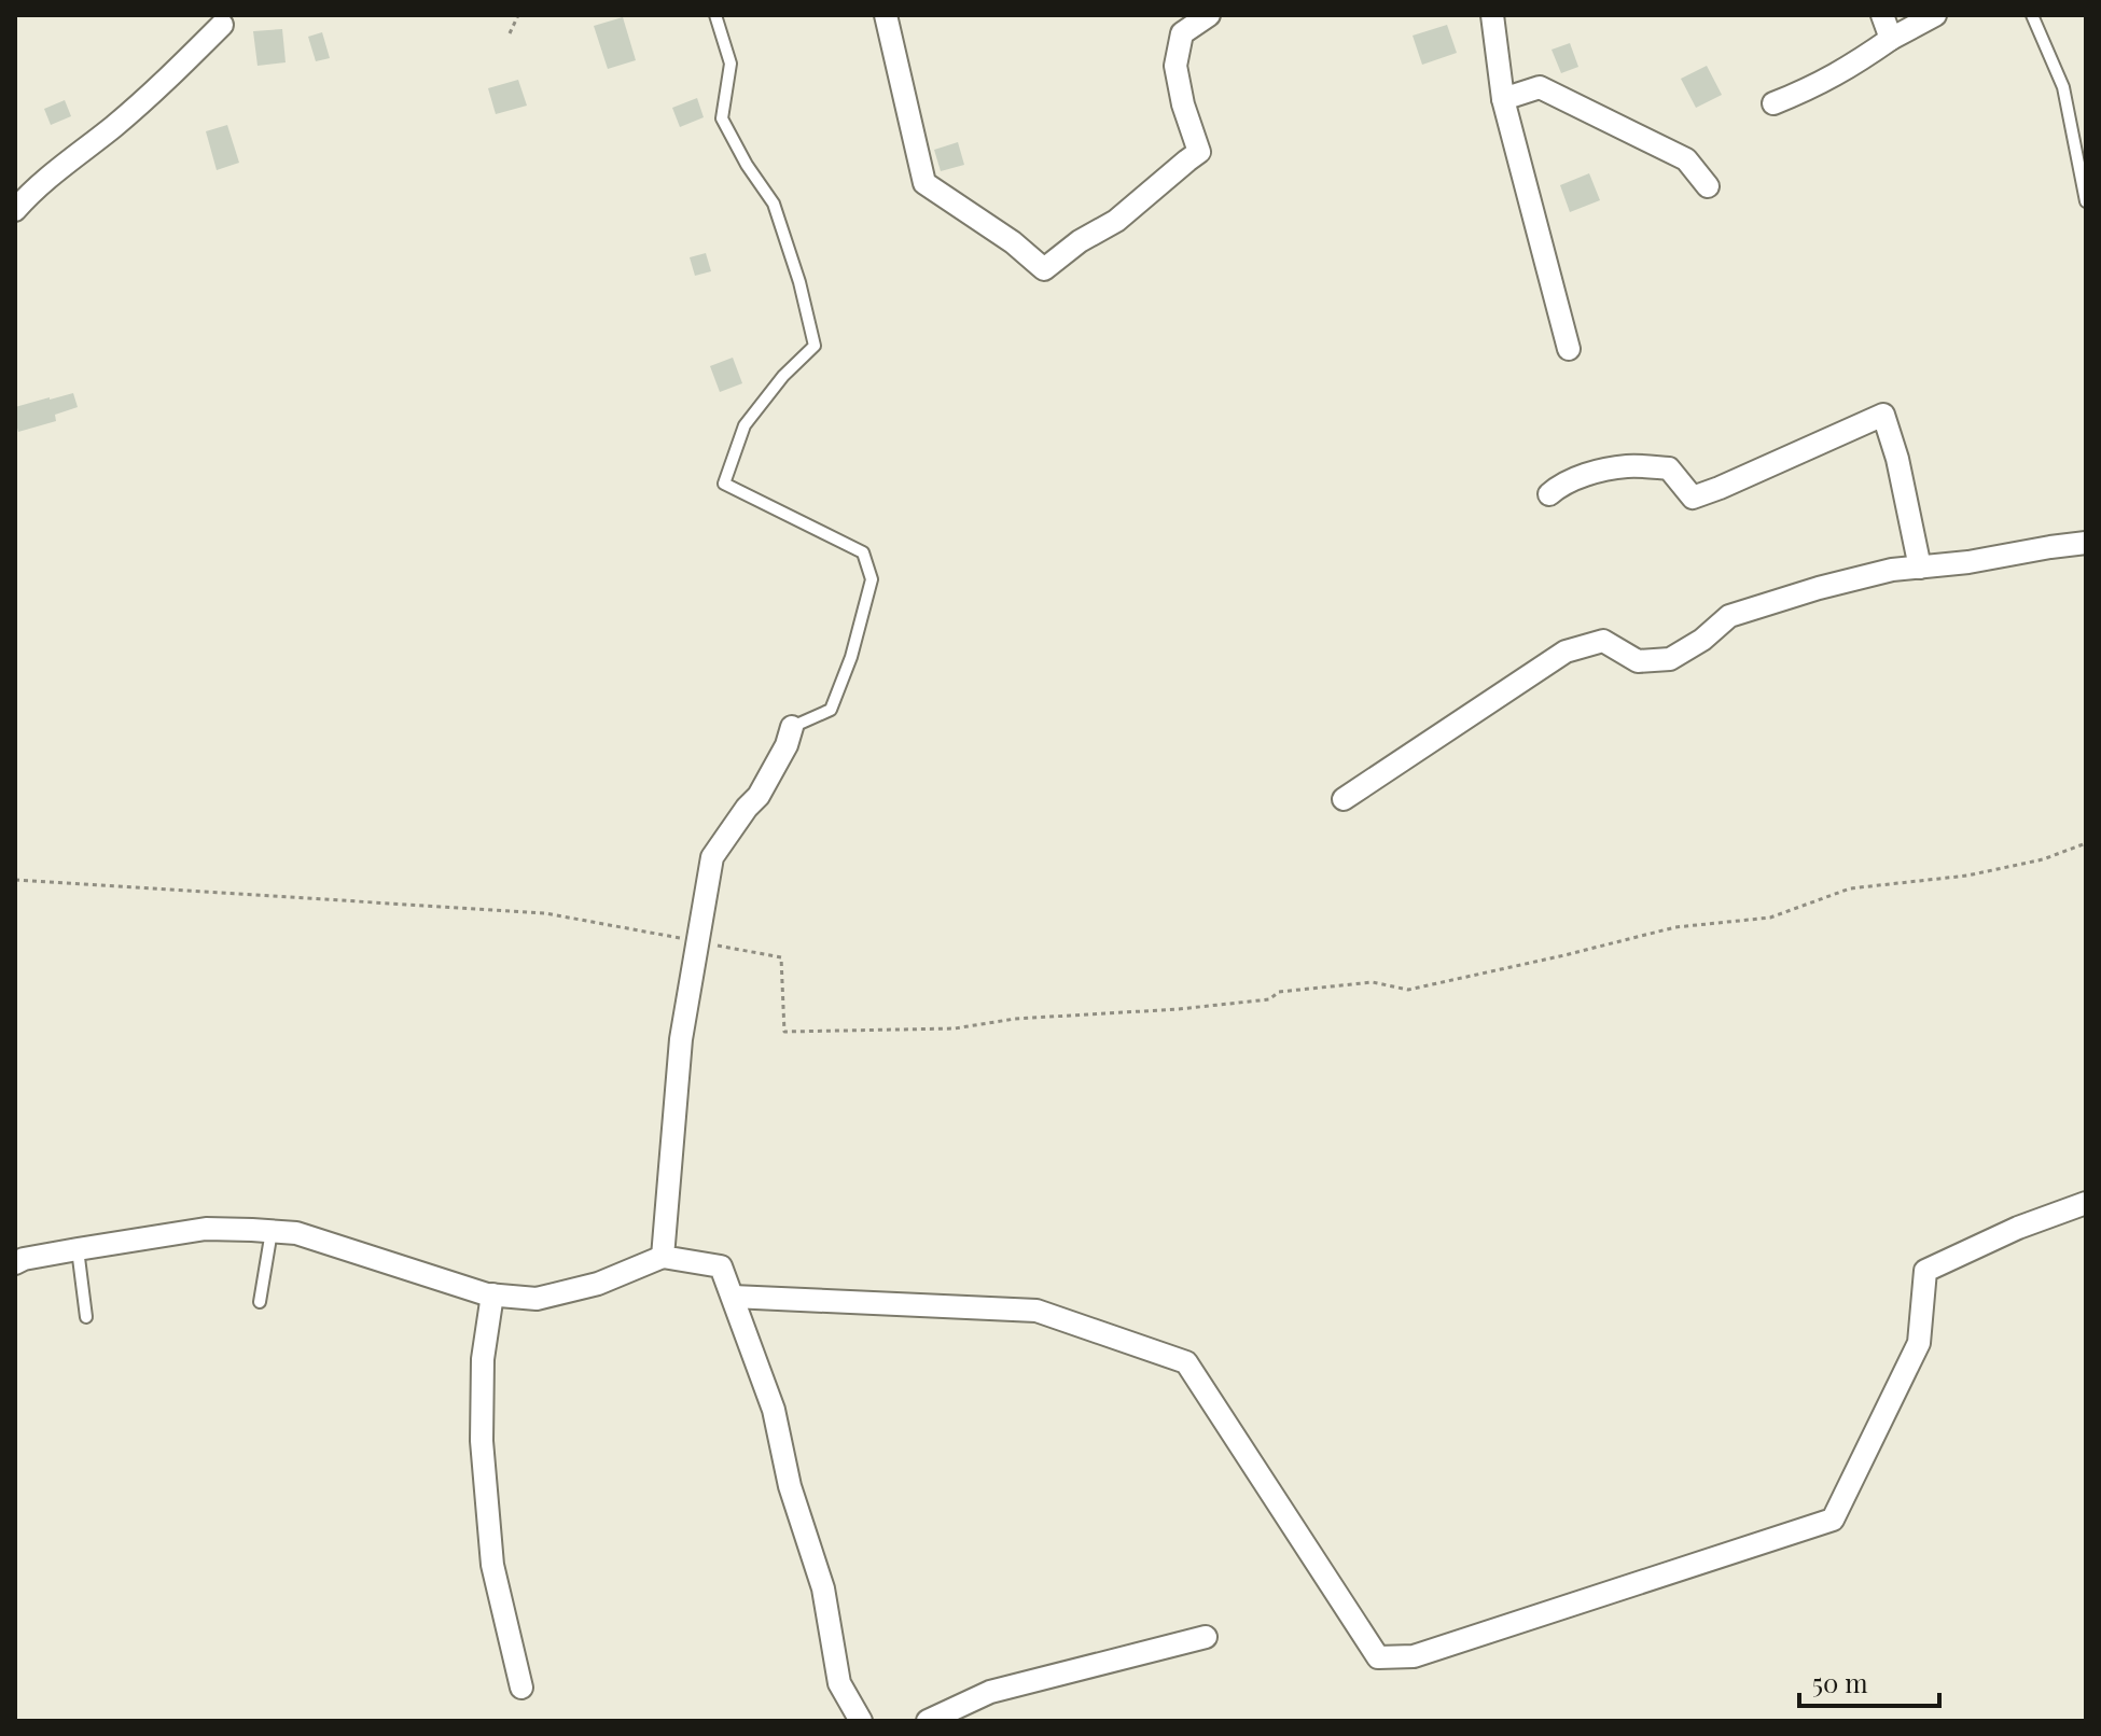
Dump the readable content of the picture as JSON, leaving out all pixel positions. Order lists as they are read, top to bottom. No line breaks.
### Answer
{"scale_bar":"50 m"}
